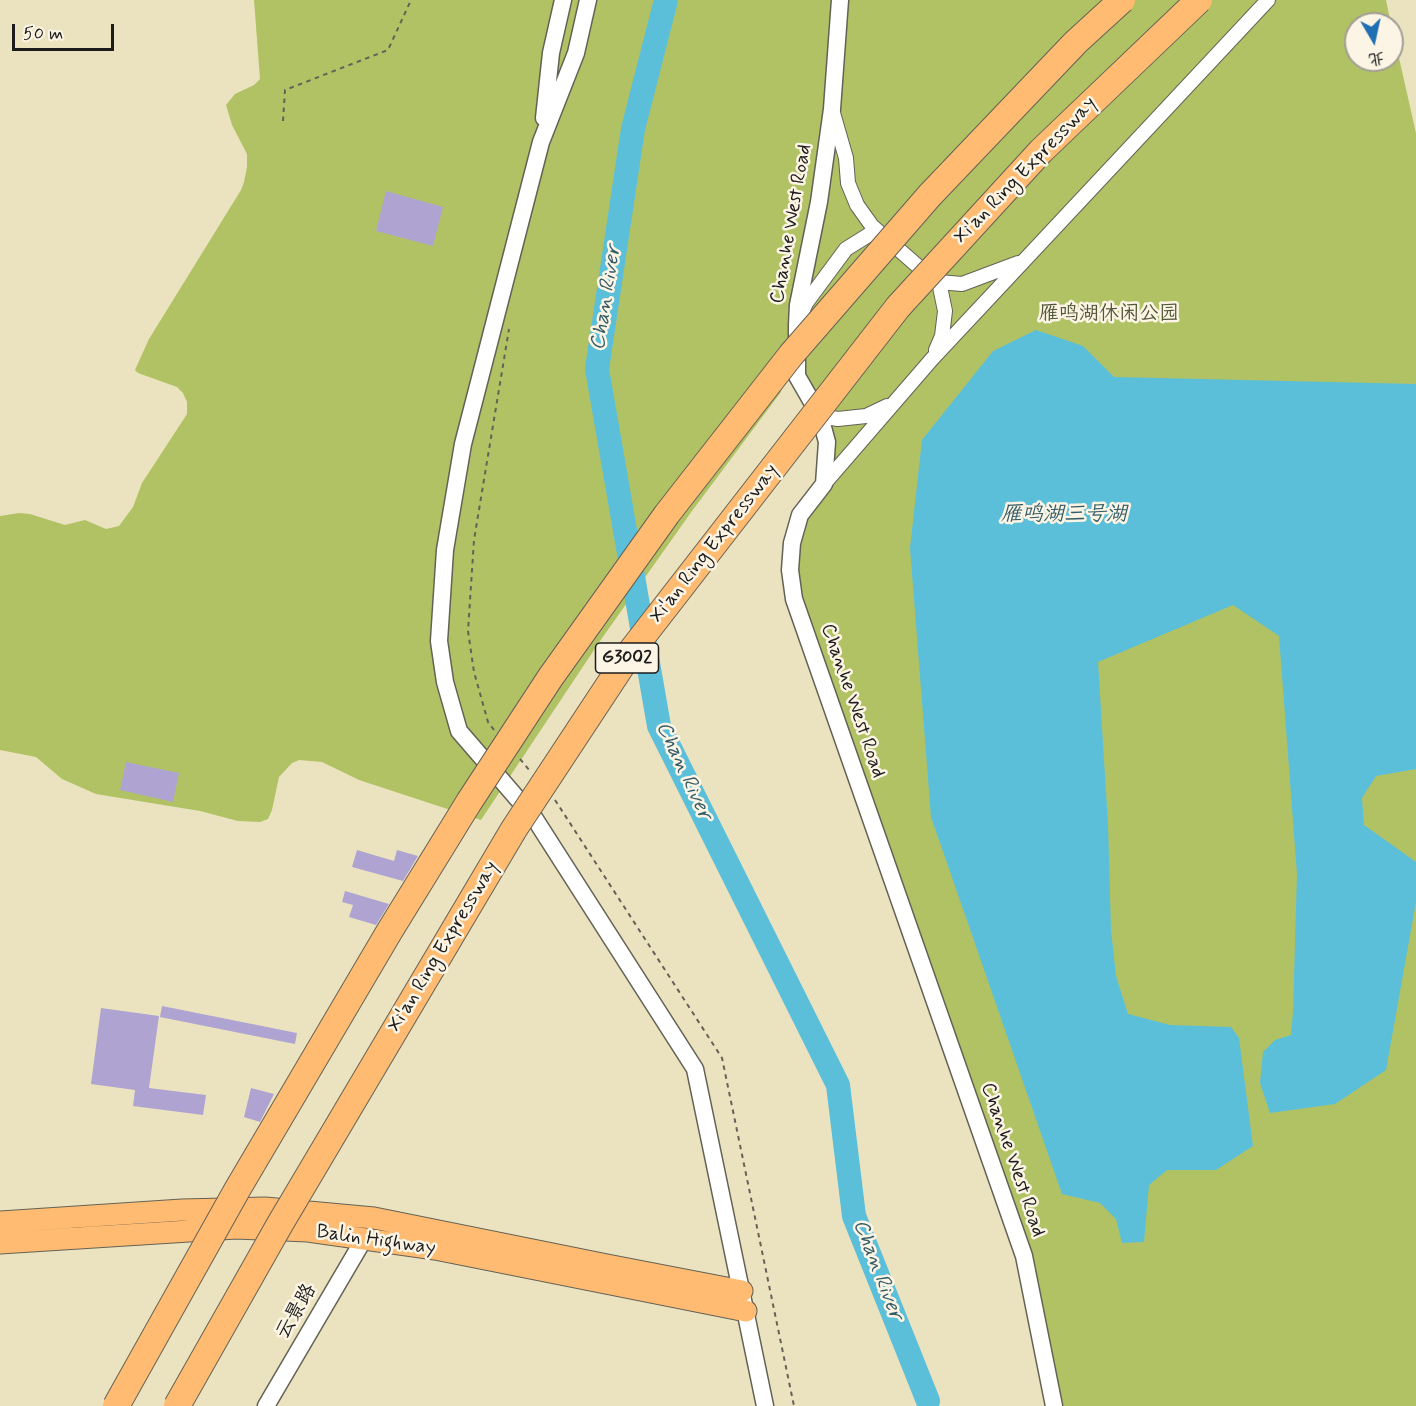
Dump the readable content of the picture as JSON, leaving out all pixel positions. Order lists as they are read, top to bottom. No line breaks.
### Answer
{"streets":{"highway":["Xi'an Ring Expressway","G3002"],"main road":["Balin Highway"],"street":["Chanhe West Road","云景路"]},"crossings":[["Balin Highway","云景路"]],"water":["Chan River","雁鸣湖三号湖"],"parks":["雁鸣湖休闲公园"],"scale_bar":"50 m","north":"bottom"}
